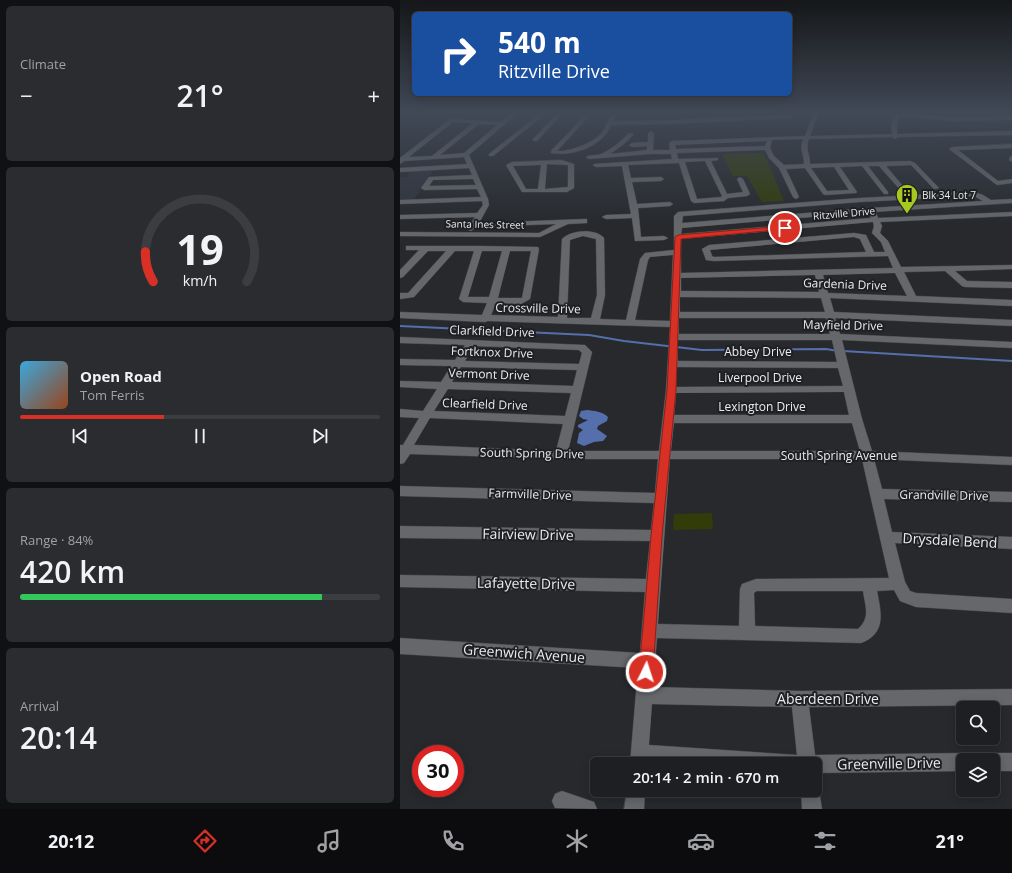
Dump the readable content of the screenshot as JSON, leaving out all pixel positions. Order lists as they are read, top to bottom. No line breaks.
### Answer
{"streets":{"street":["Ritzville Drive","Santa Ines Street","Gardenia Drive","Crossville Drive","Mayfield Drive","Clarkfield Drive","Abbey Drive","Fortknox Drive","Vermont Drive","Liverpool Drive","Clearfield Drive","Lexington Drive","South Spring Drive","South Spring Avenue","Farmville Drive","Grandville Drive","Fairview Drive","Drysdale Bend","Lafayette Drive","Greenwich Avenue","Aberdeen Drive","Greenville Drive"]},"crossings":[["Mayfield Drive","Abbey Drive"],["Clarkfield Drive","Fortknox Drive"],["South Spring Drive","South Spring Avenue"]],"places":{"building":["Blk 34 Lot 7"]},"page":{"tile":["Climate",["Range · 84%","420 km"],["Arrival","20:14"]],"turn":["540 m","Ritzville Drive"],"heat":["−","21°","+"],"song":["Open Road","Tom Ferris"],"limit":"30","trip":"20:14 · 2 min · 670 m","tabs":["20:12","21°"],"gauge":["19","km/h"]}}
